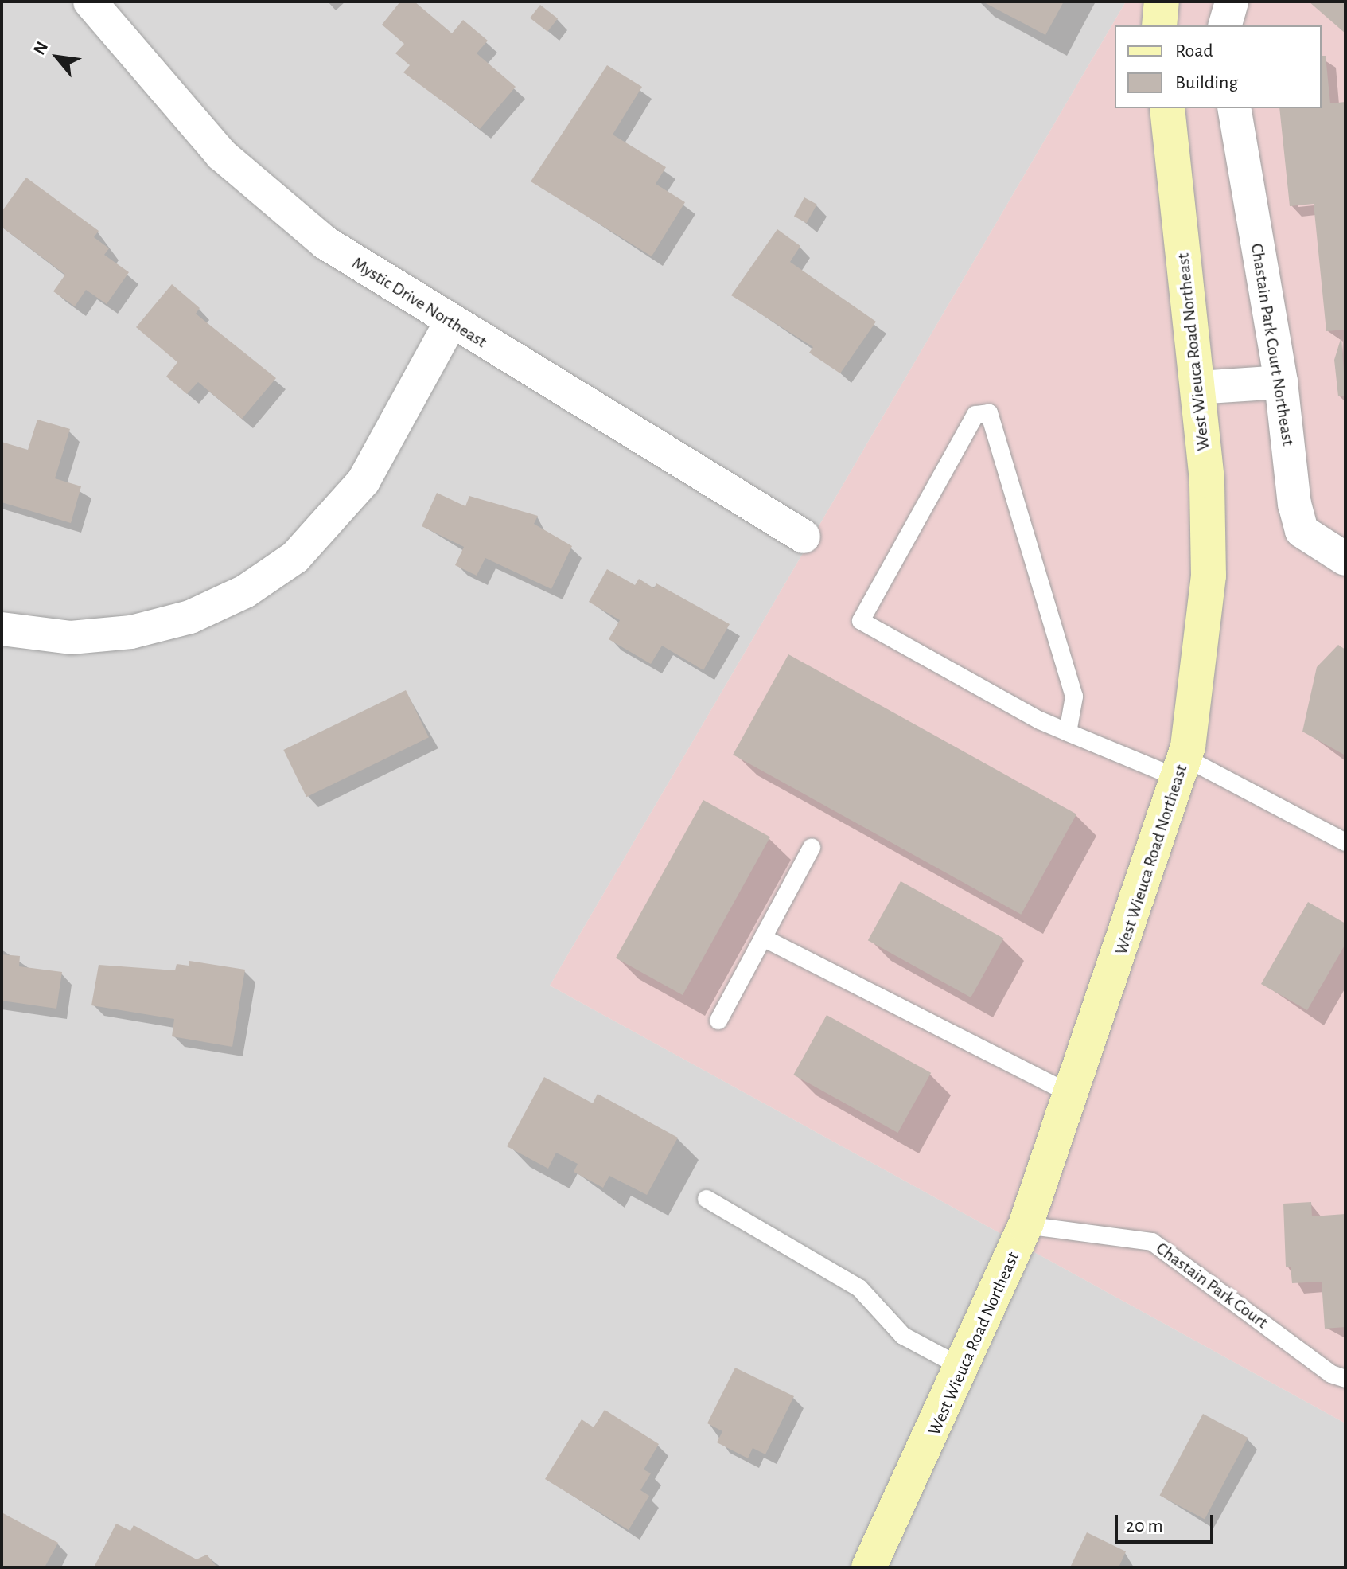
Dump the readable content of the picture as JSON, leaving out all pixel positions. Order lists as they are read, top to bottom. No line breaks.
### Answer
{"streets":{"street":["Mystic Drive Northeast","Chastain Park Court Northeast","West Wieuca Road Northeast"],"lane":["Chastain Park Court"]},"crossings":[["West Wieuca Road Northeast","Chastain Park Court"]],"legend":["Road","Building"],"scale_bar":"20 m","north":"top left"}
